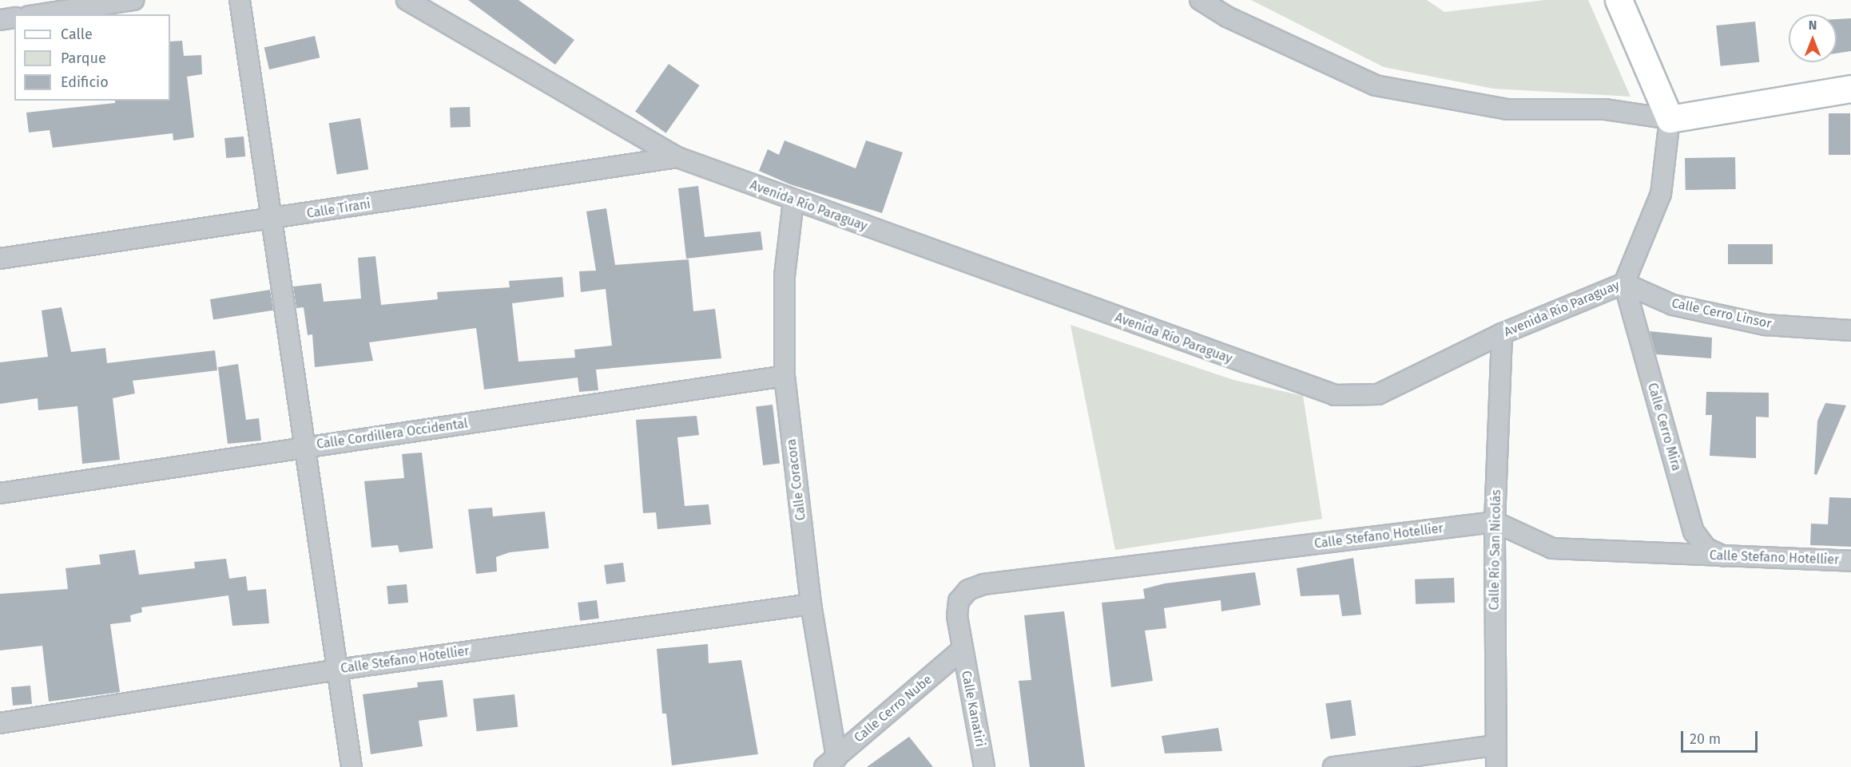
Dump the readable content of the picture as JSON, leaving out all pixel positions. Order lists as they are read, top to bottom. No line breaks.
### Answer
{"streets":{"street":["Avenida Río Paraguay","Calle Tirani","Calle Cerro Linsor","Calle Cerro Mira","Calle Cordillera Occidental","Calle Coracora","Calle Stefano Hotellier","Calle Río San Nicolás","Calle Cerro Nube","Calle Kanatiri"]},"crossings":[["Avenida Río Paraguay","Calle Tirani"],["Avenida Río Paraguay","Calle Cerro Linsor"],["Avenida Río Paraguay","Calle Cerro Mira"],["Avenida Río Paraguay","Calle Coracora"],["Avenida Río Paraguay","Calle Río San Nicolás"],["Calle Cerro Linsor","Calle Cerro Mira"],["Calle Cerro Mira","Calle Stefano Hotellier"],["Calle Cordillera Occidental","Calle Coracora"],["Calle Coracora","Calle Stefano Hotellier"],["Calle Coracora","Calle Cerro Nube"],["Calle Stefano Hotellier","Calle Río San Nicolás"],["Calle Stefano Hotellier","Calle Cerro Nube"],["Calle Stefano Hotellier","Calle Kanatiri"],["Calle Cerro Nube","Calle Kanatiri"]],"legend":["Calle","Parque","Edificio"],"scale_bar":"20 m","north":"top"}
